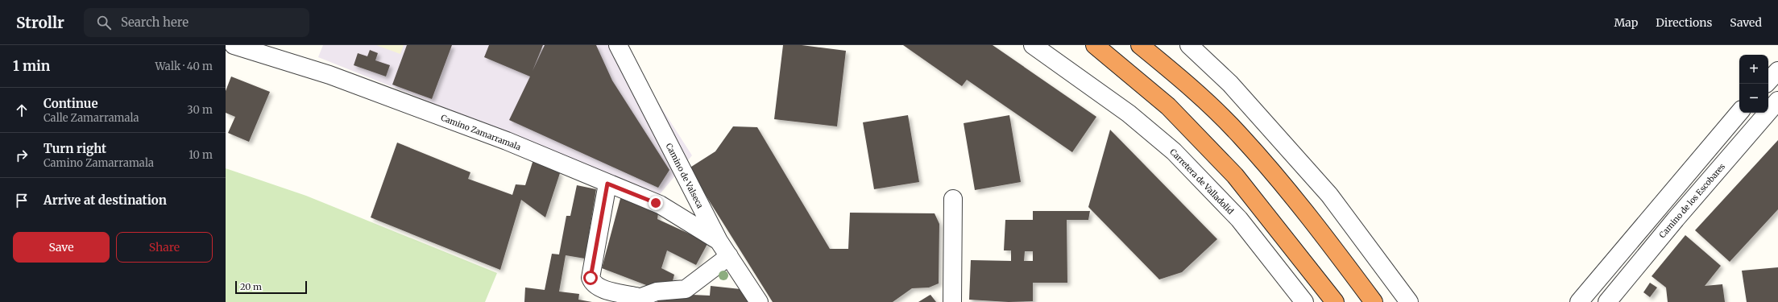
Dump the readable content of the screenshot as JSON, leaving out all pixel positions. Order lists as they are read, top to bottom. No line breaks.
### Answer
{"streets":{"street":["Camino Zamarramala","Camino de Valseca","Carretera de Valladolid","Camino de los Escobares"]},"crossings":[["Camino Zamarramala","Camino de Valseca"]],"scale_bar":"20 m","page":{"header":"Strollr","search":"Search here","nav":["Map","Directions","Saved"],"heading":["1 min","Walk · 40 m"],"map_buttons":["+","−"],"list":[["Continue","Calle Zamarramala","30 m"],["Turn right","Camino Zamarramala","10 m"],"Arrive at destination"],"buttons":["Save","Share"],"scale":"20 m"}}
